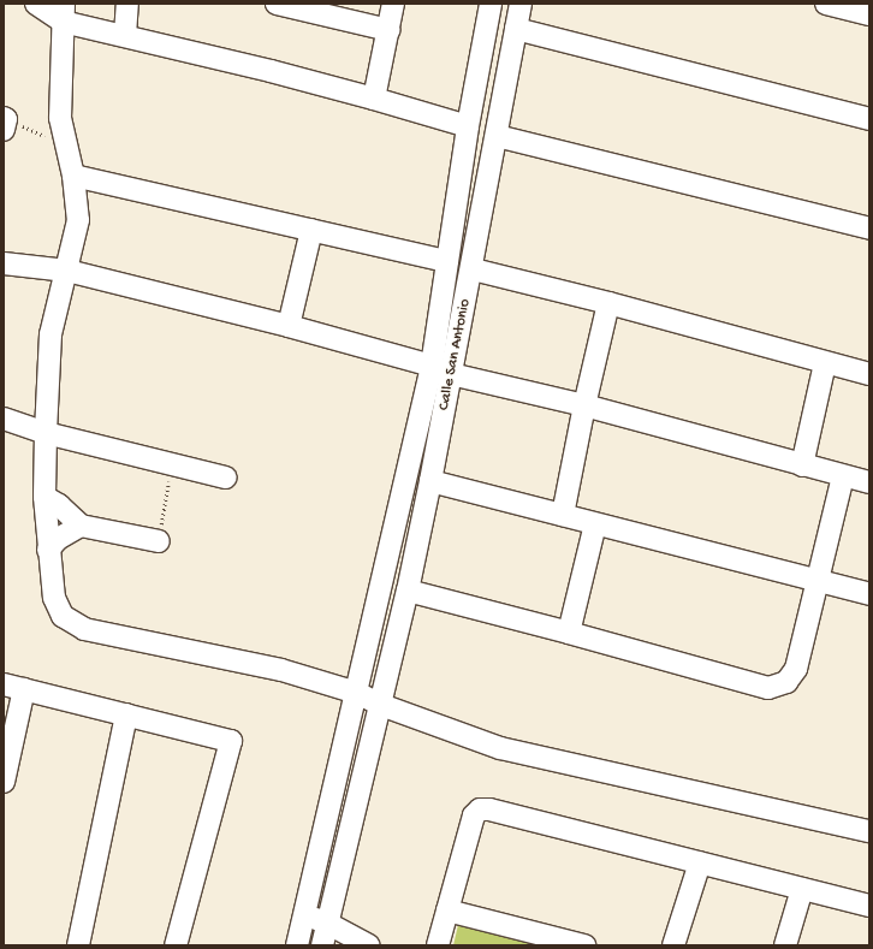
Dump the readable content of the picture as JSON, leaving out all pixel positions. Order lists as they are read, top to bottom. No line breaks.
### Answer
{"streets":{"street":["Calle San Antonio"]}}
